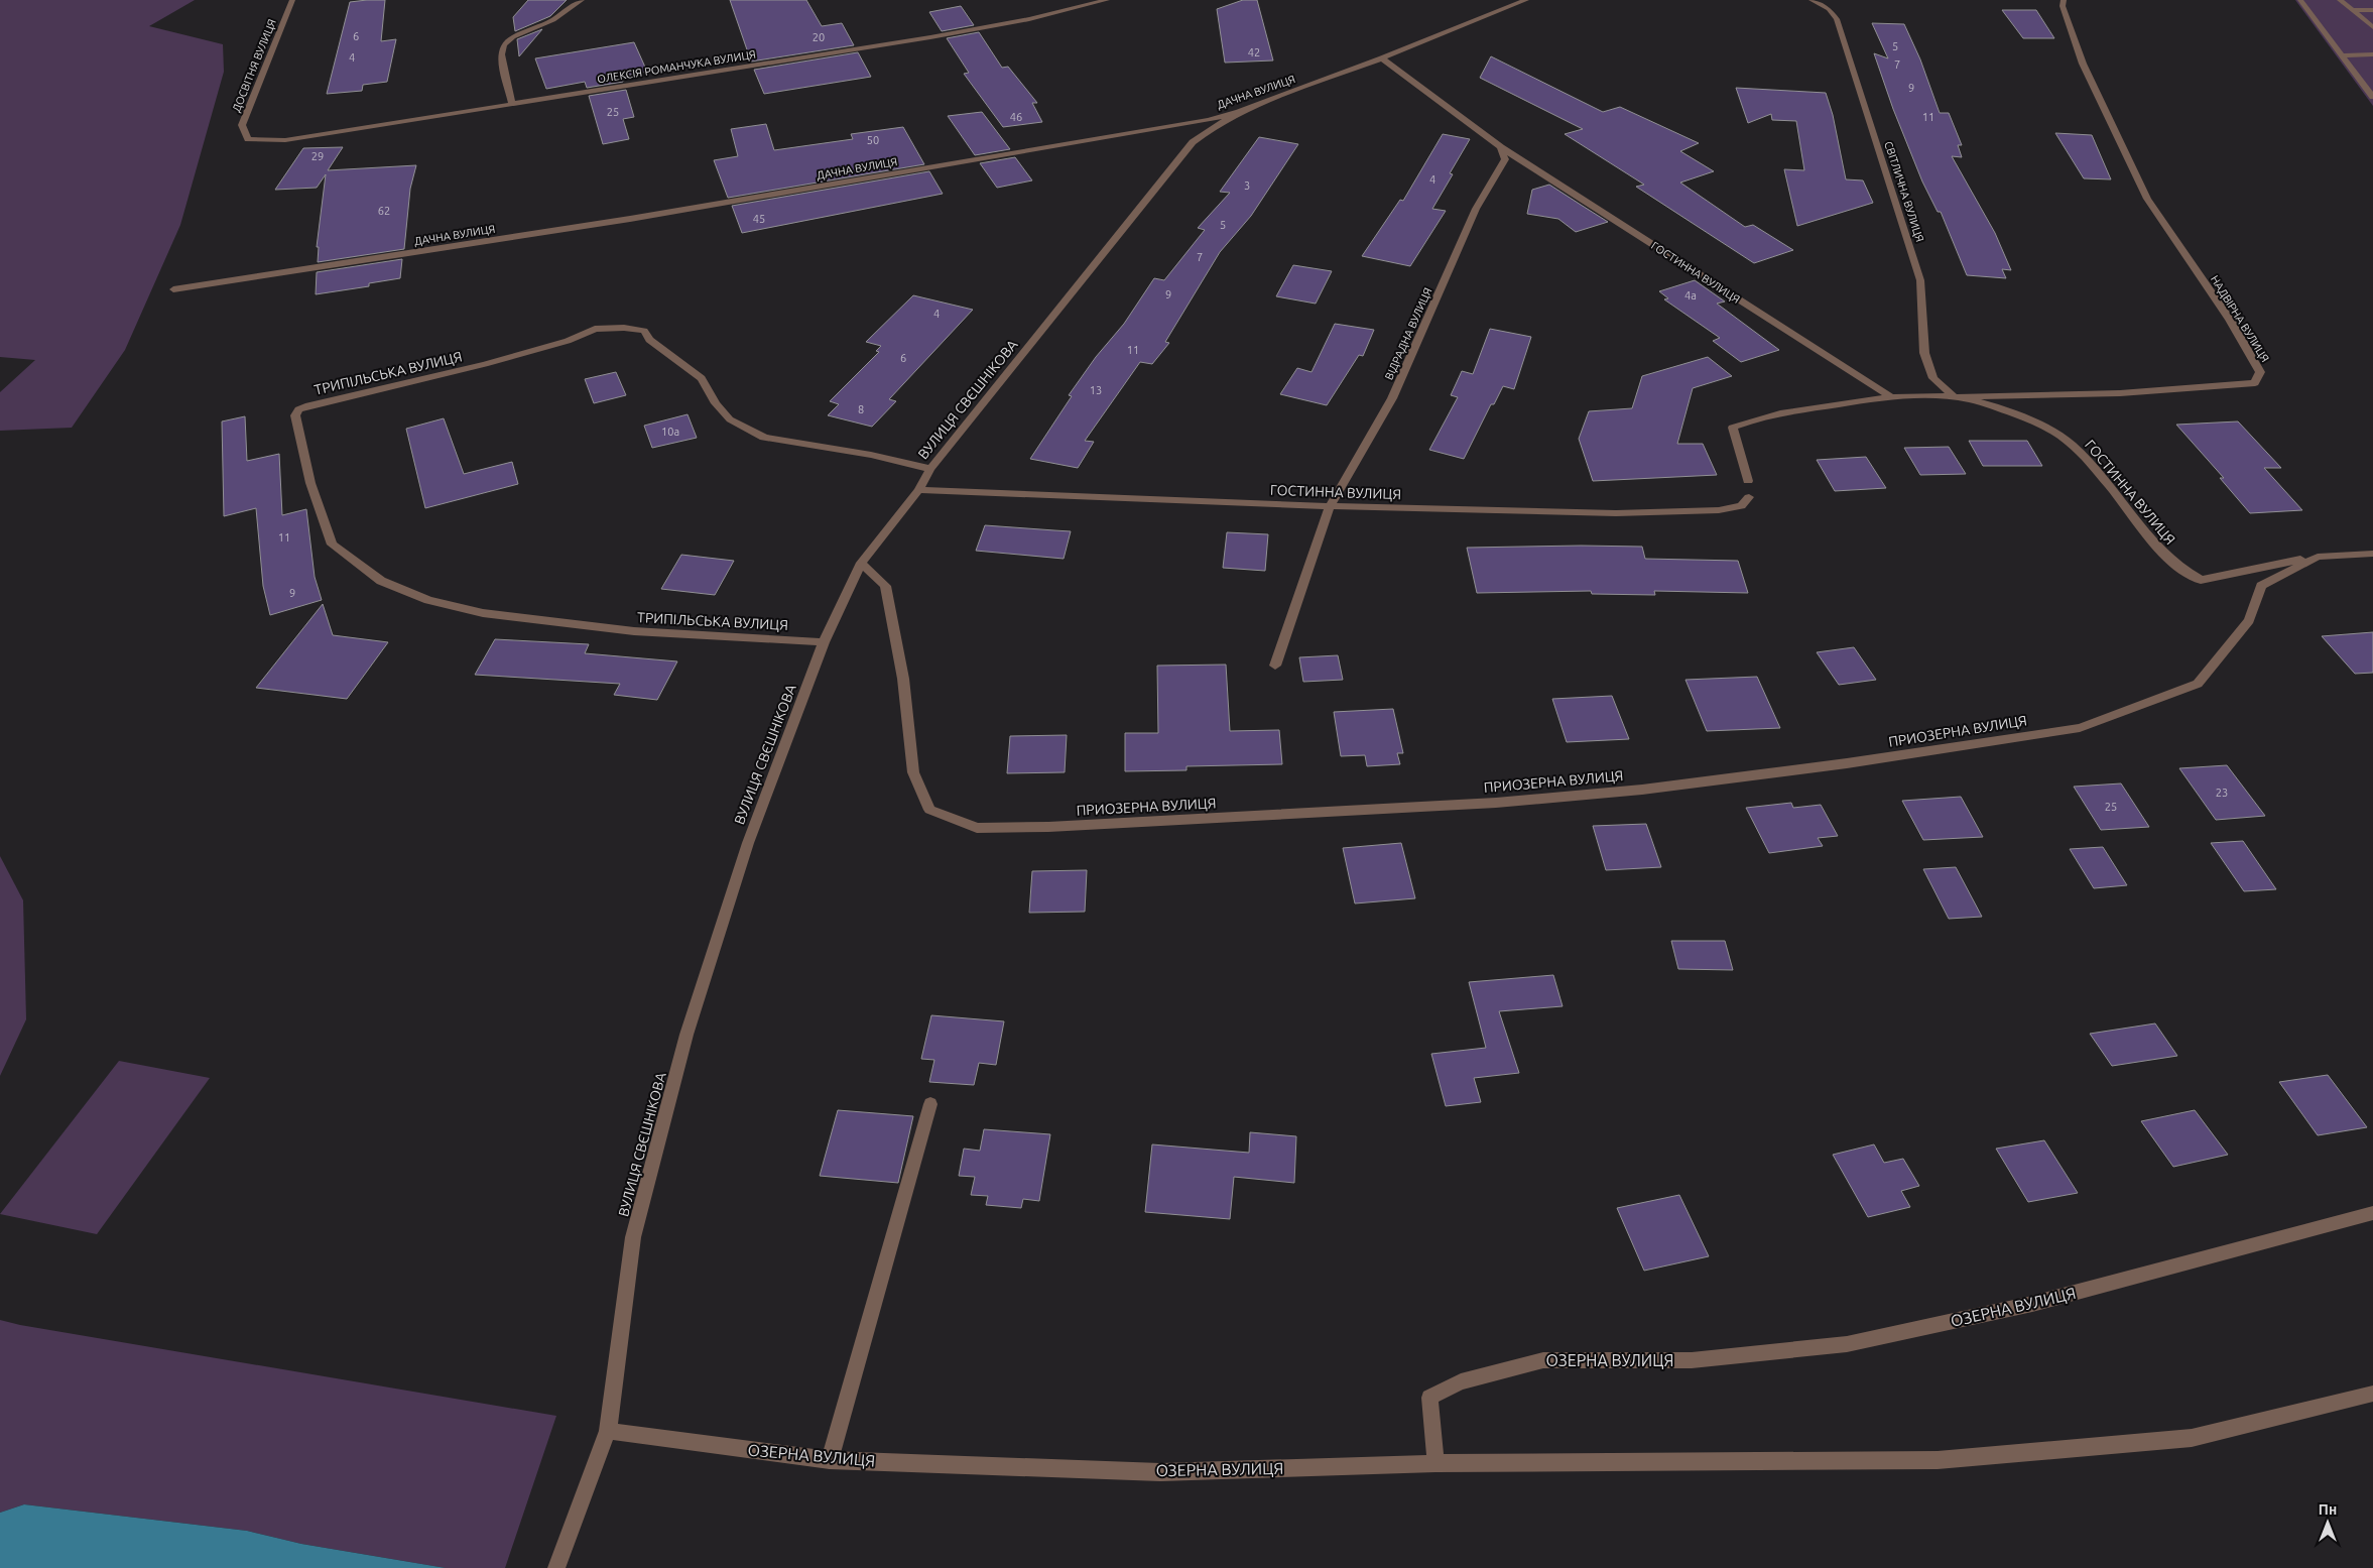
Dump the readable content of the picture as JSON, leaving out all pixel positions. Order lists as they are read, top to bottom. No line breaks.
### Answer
{"streets":{"street":["ДОСВІТНЯ ВУЛИЦЯ","ОЛЕКСІЯ РОМАНЧУКА ВУЛИЦЯ","ДАЧНА ВУЛИЦЯ","СВІТЛИЧНА ВУЛИЦЯ","ГОСТИННА ВУЛИЦЯ","НАДВІРНА ВУЛИЦЯ","ВІДРАДНА ВУЛИЦЯ","ТРИПІЛЬСЬКА ВУЛИЦЯ","ВУЛИЦЯ СВЄШНІКОВА","ПРИОЗЕРНА ВУЛИЦЯ","ОЗЕРНА ВУЛИЦЯ"]},"crossings":[["ДОСВІТНЯ ВУЛИЦЯ","ОЛЕКСІЯ РОМАНЧУКА ВУЛИЦЯ"],["ДАЧНА ВУЛИЦЯ","ВУЛИЦЯ СВЄШНІКОВА"],["СВІТЛИЧНА ВУЛИЦЯ","ГОСТИННА ВУЛИЦЯ"],["СВІТЛИЧНА ВУЛИЦЯ","НАДВІРНА ВУЛИЦЯ"],["ГОСТИННА ВУЛИЦЯ","НАДВІРНА ВУЛИЦЯ"],["ГОСТИННА ВУЛИЦЯ","ВІДРАДНА ВУЛИЦЯ"],["ГОСТИННА ВУЛИЦЯ","ВУЛИЦЯ СВЄШНІКОВА"],["ГОСТИННА ВУЛИЦЯ","ПРИОЗЕРНА ВУЛИЦЯ"],["ТРИПІЛЬСЬКА ВУЛИЦЯ","ВУЛИЦЯ СВЄШНІКОВА"],["ВУЛИЦЯ СВЄШНІКОВА","ПРИОЗЕРНА ВУЛИЦЯ"],["ВУЛИЦЯ СВЄШНІКОВА","ОЗЕРНА ВУЛИЦЯ"]],"house_numbers":["6","20","5","42","4","7","9","25","46","11","50","29","4","3","62","45","5","7","9","4а","4","11","6","13","8","10а","11","9","23","25"],"north":"top"}
